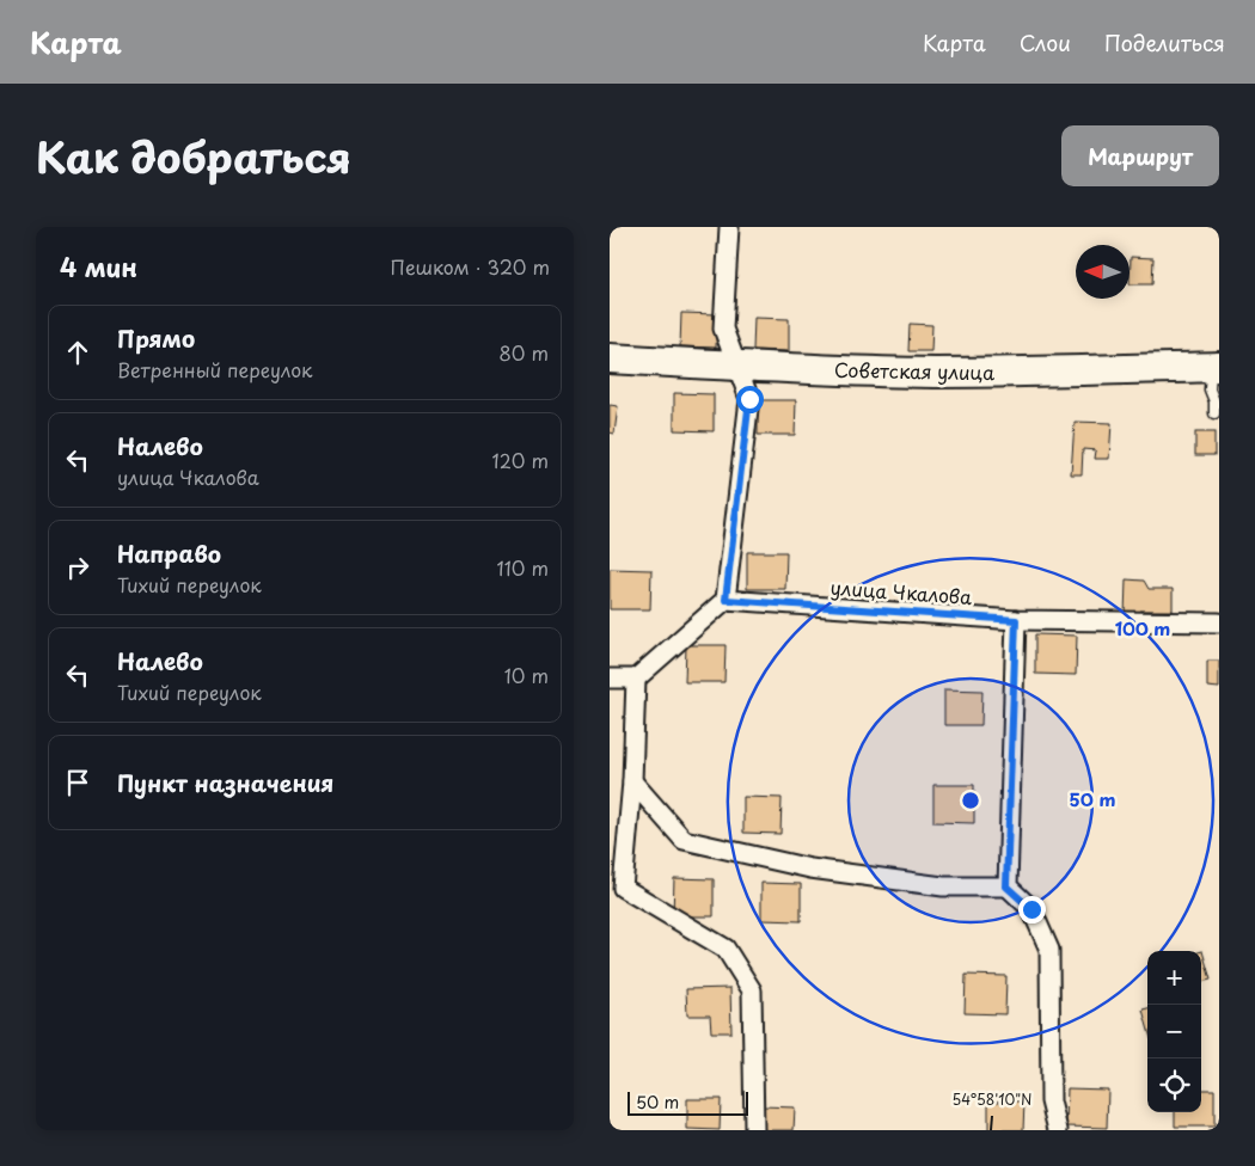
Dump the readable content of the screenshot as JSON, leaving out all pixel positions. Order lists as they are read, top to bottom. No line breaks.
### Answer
{"streets":{"main road":["Советская улица"],"street":["улица Чкалова"]},"scale_bar":"50 m","north":"left","page":{"header":"Карта","nav":["Карта","Слои","Поделиться"],"title":"Как добраться","buttons":"Маршрут","heading":["4 мин","Пешком · 320 m"],"list":[["Прямо","Ветренный переулок","80 m"],["Налево","улица Чкалова","120 m"],["Направо","Тихий переулок","110 m"],["Налево","Тихий переулок","10 m"],"Пункт назначения"],"map_buttons":["+","−"],"scale":"50 m"},"coordinates":["54°58'10\"N"],"rings":["100 m","50 m"]}
